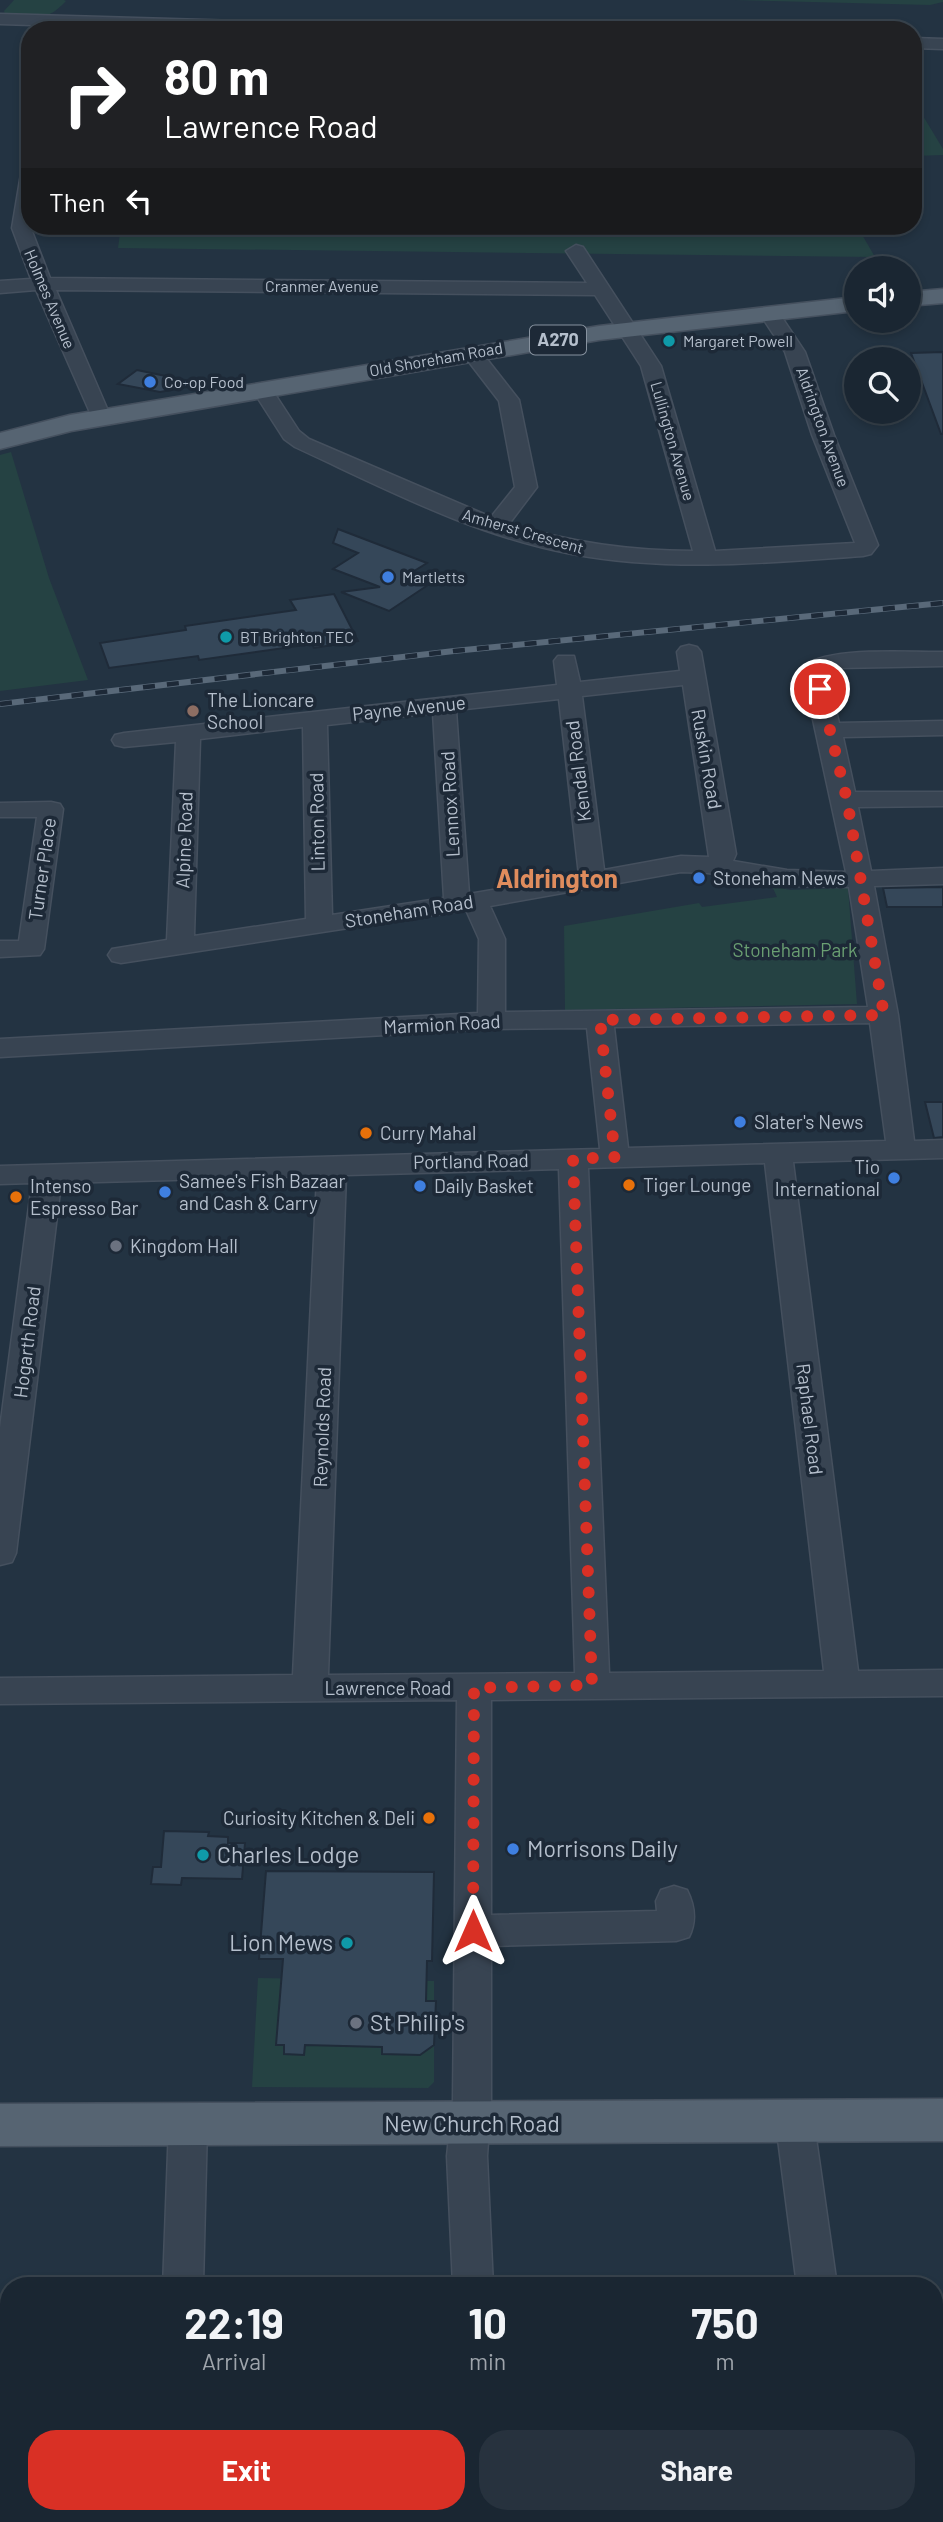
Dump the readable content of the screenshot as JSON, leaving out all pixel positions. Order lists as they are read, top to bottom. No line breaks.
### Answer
{"streets":{"main road":["A270","Old Shoreham Road","New Church Road"],"street":["Cranmer Avenue","Holmes Avenue","Aldrington Avenue","Lullington Avenue","Amherst Crescent","Payne Avenue","Ruskin Road","Kendal Road","Lennox Road","Linton Road","Alpine Road","Turner Place","Stoneham Road","Marmion Road","Portland Road","Hogarth Road","Raphael Road","Reynolds Road","Lawrence Road"]},"crossings":[["Cranmer Avenue","Holmes Avenue"],["Cranmer Avenue","Lullington Avenue"],["Holmes Avenue","Old Shoreham Road"],["Old Shoreham Road","Aldrington Avenue"],["Old Shoreham Road","Lullington Avenue"],["Old Shoreham Road","Amherst Crescent"],["Aldrington Avenue","Amherst Crescent"],["Lullington Avenue","Amherst Crescent"],["Payne Avenue","Ruskin Road"],["Payne Avenue","Kendal Road"],["Payne Avenue","Lennox Road"],["Payne Avenue","Linton Road"],["Payne Avenue","Alpine Road"],["Ruskin Road","Stoneham Road"],["Kendal Road","Stoneham Road"],["Lennox Road","Stoneham Road"],["Lennox Road","Marmion Road"],["Linton Road","Stoneham Road"],["Alpine Road","Stoneham Road"],["Portland Road","Hogarth Road"],["Portland Road","Raphael Road"],["Portland Road","Reynolds Road"],["Raphael Road","Lawrence Road"],["Reynolds Road","Lawrence Road"]],"districts":["Aldrington"],"parks":["Stoneham Park"],"places":["Margaret Powell","Co-op Food","Martletts","BT Brighton TEC","The Lioncare School","Stoneham News","Slater's News","Curry Mahal","Tio International","Tiger Lounge","Daily Basket","Samee's Fish Bazaar and Cash & Carry","Intenso Espresso Bar","Kingdom Hall","Curiosity Kitchen & Deli","Morrisons Daily","Charles Lodge","Lion Mews","St Philip's"],"page":{"turn":["80 m","Lawrence Road"],"then":"Then","eta":["22:19","Arrival","10","min","750","m"],"buttons":["Exit","Share"]}}
